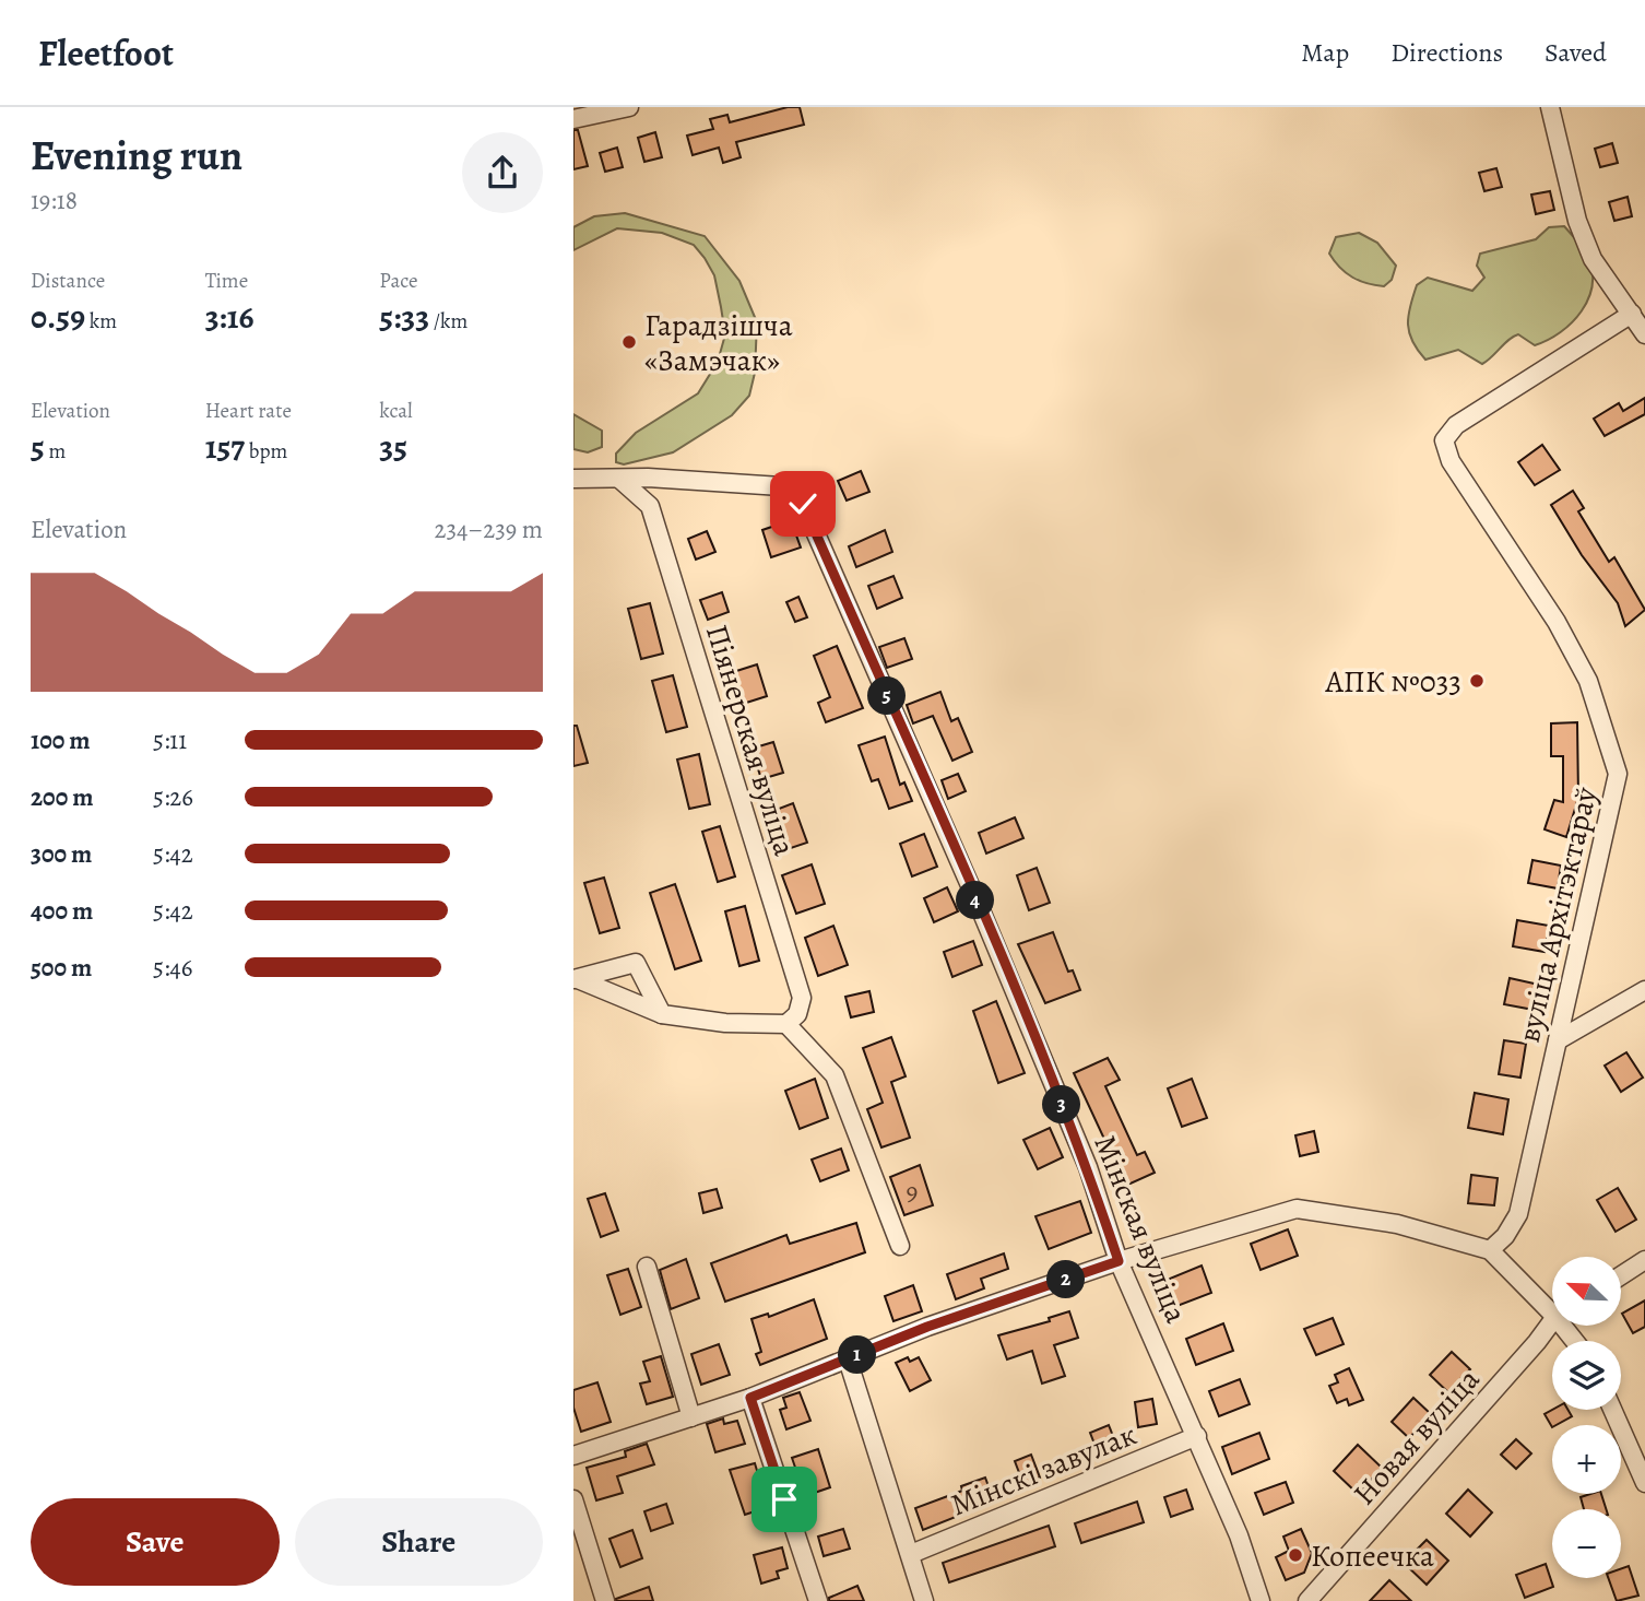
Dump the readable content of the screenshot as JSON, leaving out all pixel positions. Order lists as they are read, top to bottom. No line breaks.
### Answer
{"streets":{"street":["Піянерская вуліца","вуліца Архітэктараў","Мінская вуліца","Новая вуліца","Мінскі завулак"]},"crossings":[["Піянерская вуліца","Мінская вуліца"],["Мінская вуліца","Мінскі завулак"]],"places":["Гарадзішча «Замэчак»","АПК №033","Копеечка"],"house_numbers":["9"],"north":"top left","page":{"header":"Fleetfoot","nav":["Map","Directions","Saved"],"heading":["Evening run","19:18"],"stats":[["Distance","0.59 km"],["Time","3:16"],["Pace","5:33 /km"],["Elevation","5 m"],["Heart rate","157 bpm"],["kcal","35"]],"chart":["Elevation","234–239 m"],"pins":["5","4","3","2","1"],"list":[{"name":"100 m","note":"5:11"},{"name":"200 m","note":"5:26"},{"name":"300 m","note":"5:42"},{"name":"400 m","note":"5:42"},{"name":"500 m","note":"5:46"}],"map_buttons":["+","−"],"buttons":["Save","Share"]}}
